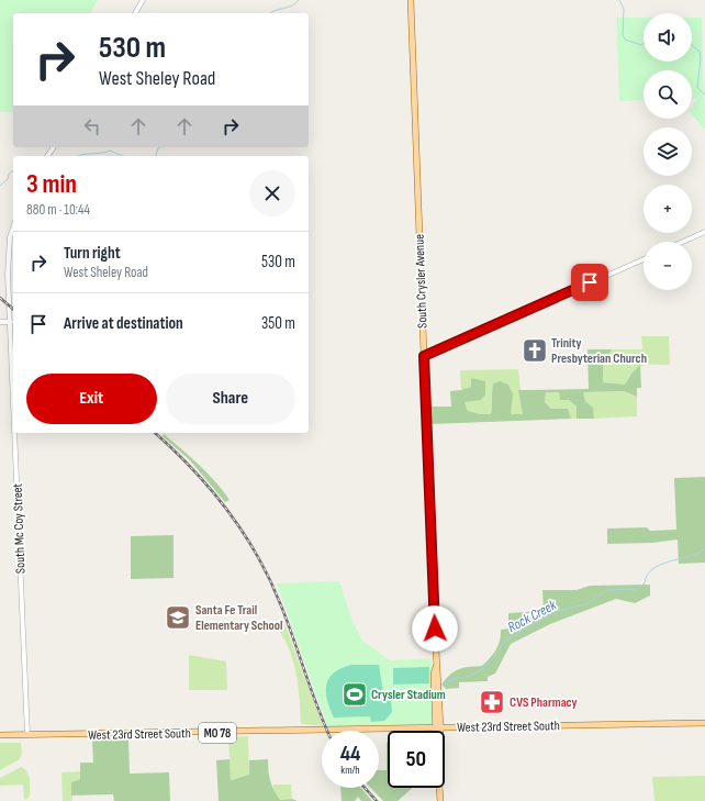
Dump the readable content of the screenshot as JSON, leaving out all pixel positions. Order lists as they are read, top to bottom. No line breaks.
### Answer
{"streets":{"main road":["South Crysler Avenue","West 23rd Street South","MO 78"],"street":["South Mc Coy Street"]},"crossings":[["South Crysler Avenue","West 23rd Street South"],["South Mc Coy Street","West 23rd Street South"]],"water":["Rock Creek"],"places":{"church":["Trinity Presbyterian Church"],"school or university":["Santa Fe Trail Elementary School"],"sports":["Crysler Stadium"],"pharmacy":["CVS Pharmacy"]},"page":{"map_buttons":["+","−"],"turn":["530 m","West Sheley Road"],"heading":["3 min","880 m · 10:44"],"list":[{"name":"Turn right","note":"West Sheley Road","value":"530 m"},{"name":"Arrive at destination","value":"350 m"}],"buttons":["Exit","Share"],"speed":"44 km/h","limit":"50"}}
